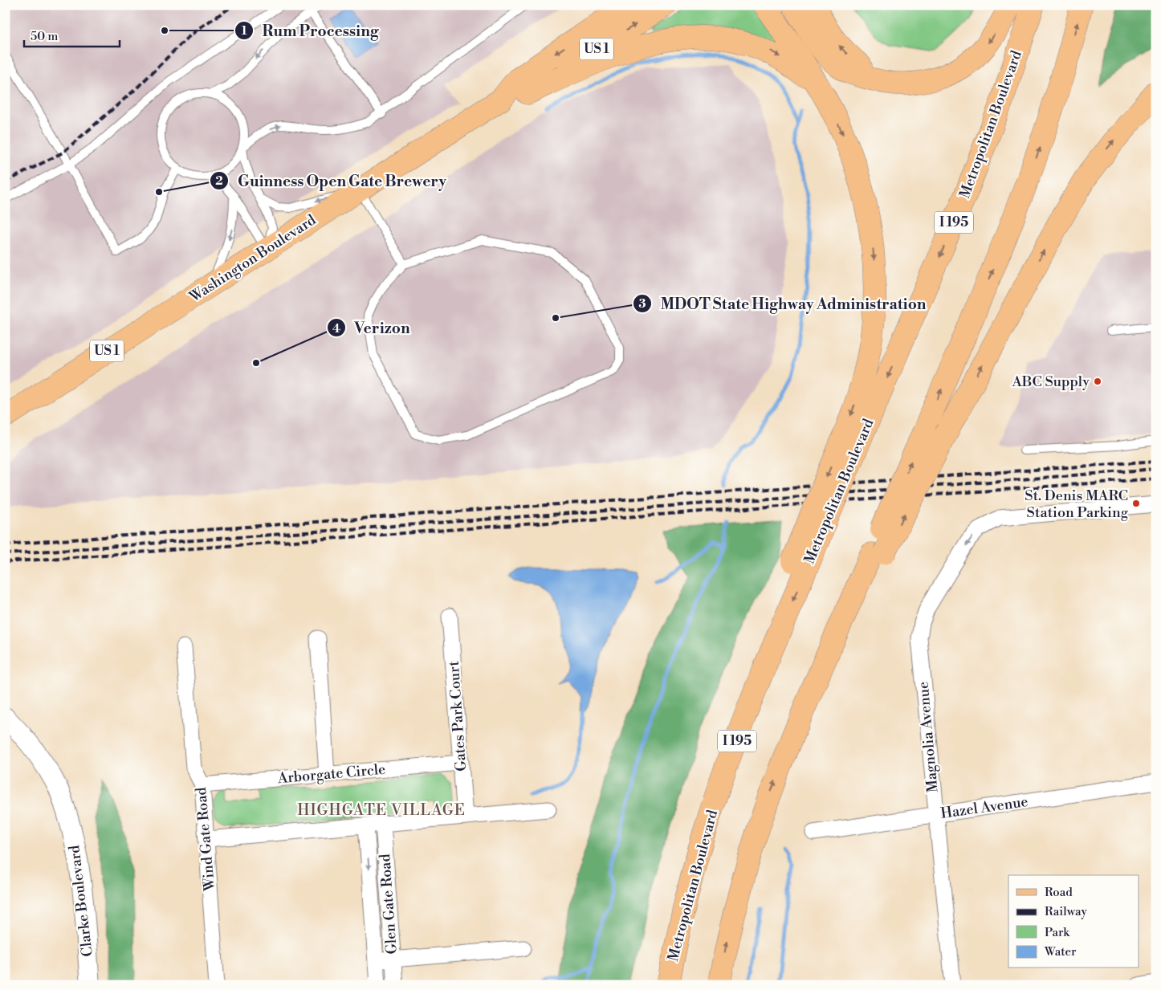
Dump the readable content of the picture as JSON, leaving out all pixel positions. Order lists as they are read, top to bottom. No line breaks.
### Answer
{"streets":{"main road":["US 1","Metropolitan Boulevard","I 195","Washington Boulevard"],"street":["Gates Park Court","Magnolia Avenue","Arborgate Circle","Hazel Avenue","Wind Gate Road","Clarke Boulevard","Glen Gate Road"]},"crossings":[["Gates Park Court","Arborgate Circle"],["Magnolia Avenue","Hazel Avenue"],["Arborgate Circle","Wind Gate Road"]],"districts":["HIGHGATE VILLAGE"],"places":["Rum Processing","Guinness Open Gate Brewery","MDOT State Highway Administration","Verizon","ABC Supply","St. Denis MARC Station Parking"],"legend":["Road","Railway","Park","Water"],"scale_bar":"50 m"}
